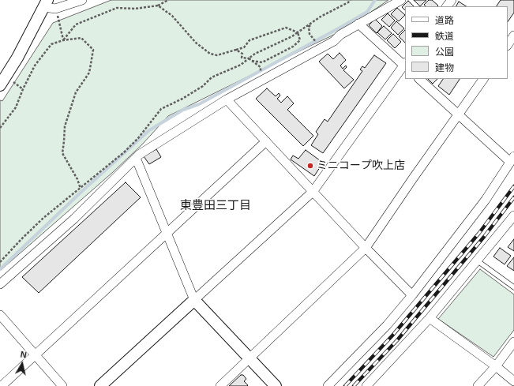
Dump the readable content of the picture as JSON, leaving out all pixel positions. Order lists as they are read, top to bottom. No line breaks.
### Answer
{"districts":["東豊田三丁目"],"places":["ミニコープ吹上店"],"legend":["道路","鉄道","公園","建物"],"north":"top"}
